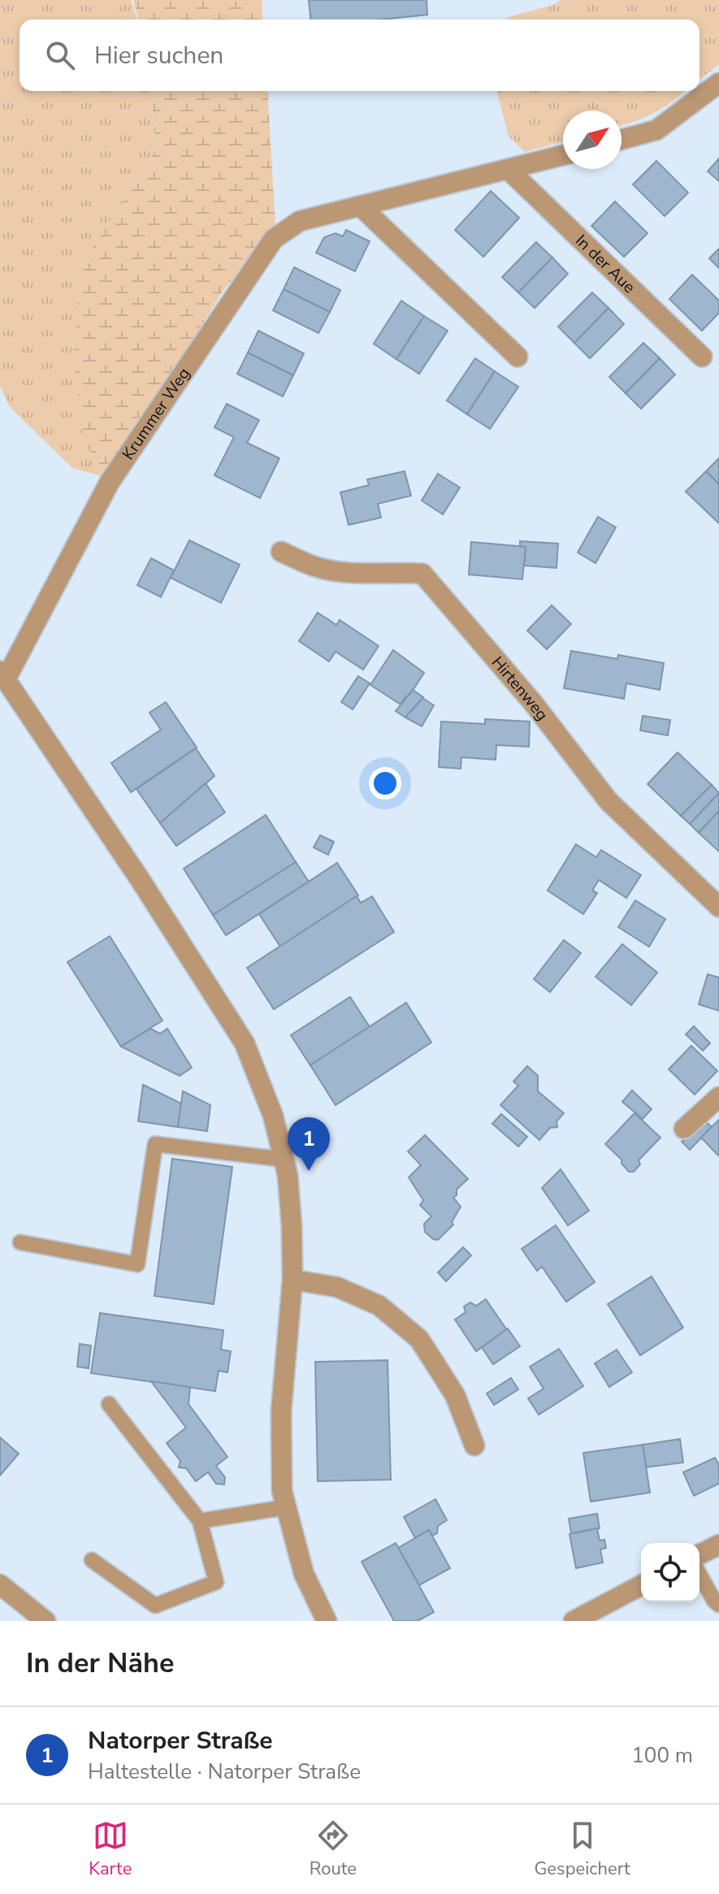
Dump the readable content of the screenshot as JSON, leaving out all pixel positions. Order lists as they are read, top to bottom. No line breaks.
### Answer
{"streets":{"street":["In der Aue","Krummer Weg","Hirtenweg"]},"crossings":[["In der Aue","Krummer Weg"]],"north":"top right","page":{"search":"Hier suchen","pins":"1","heading":"In der Nähe","list":[{"mark":"1","name":"Natorper Straße","note":"Haltestelle · Natorper Straße","value":"100 m"}],"nav":["Karte","Route","Gespeichert"]}}
